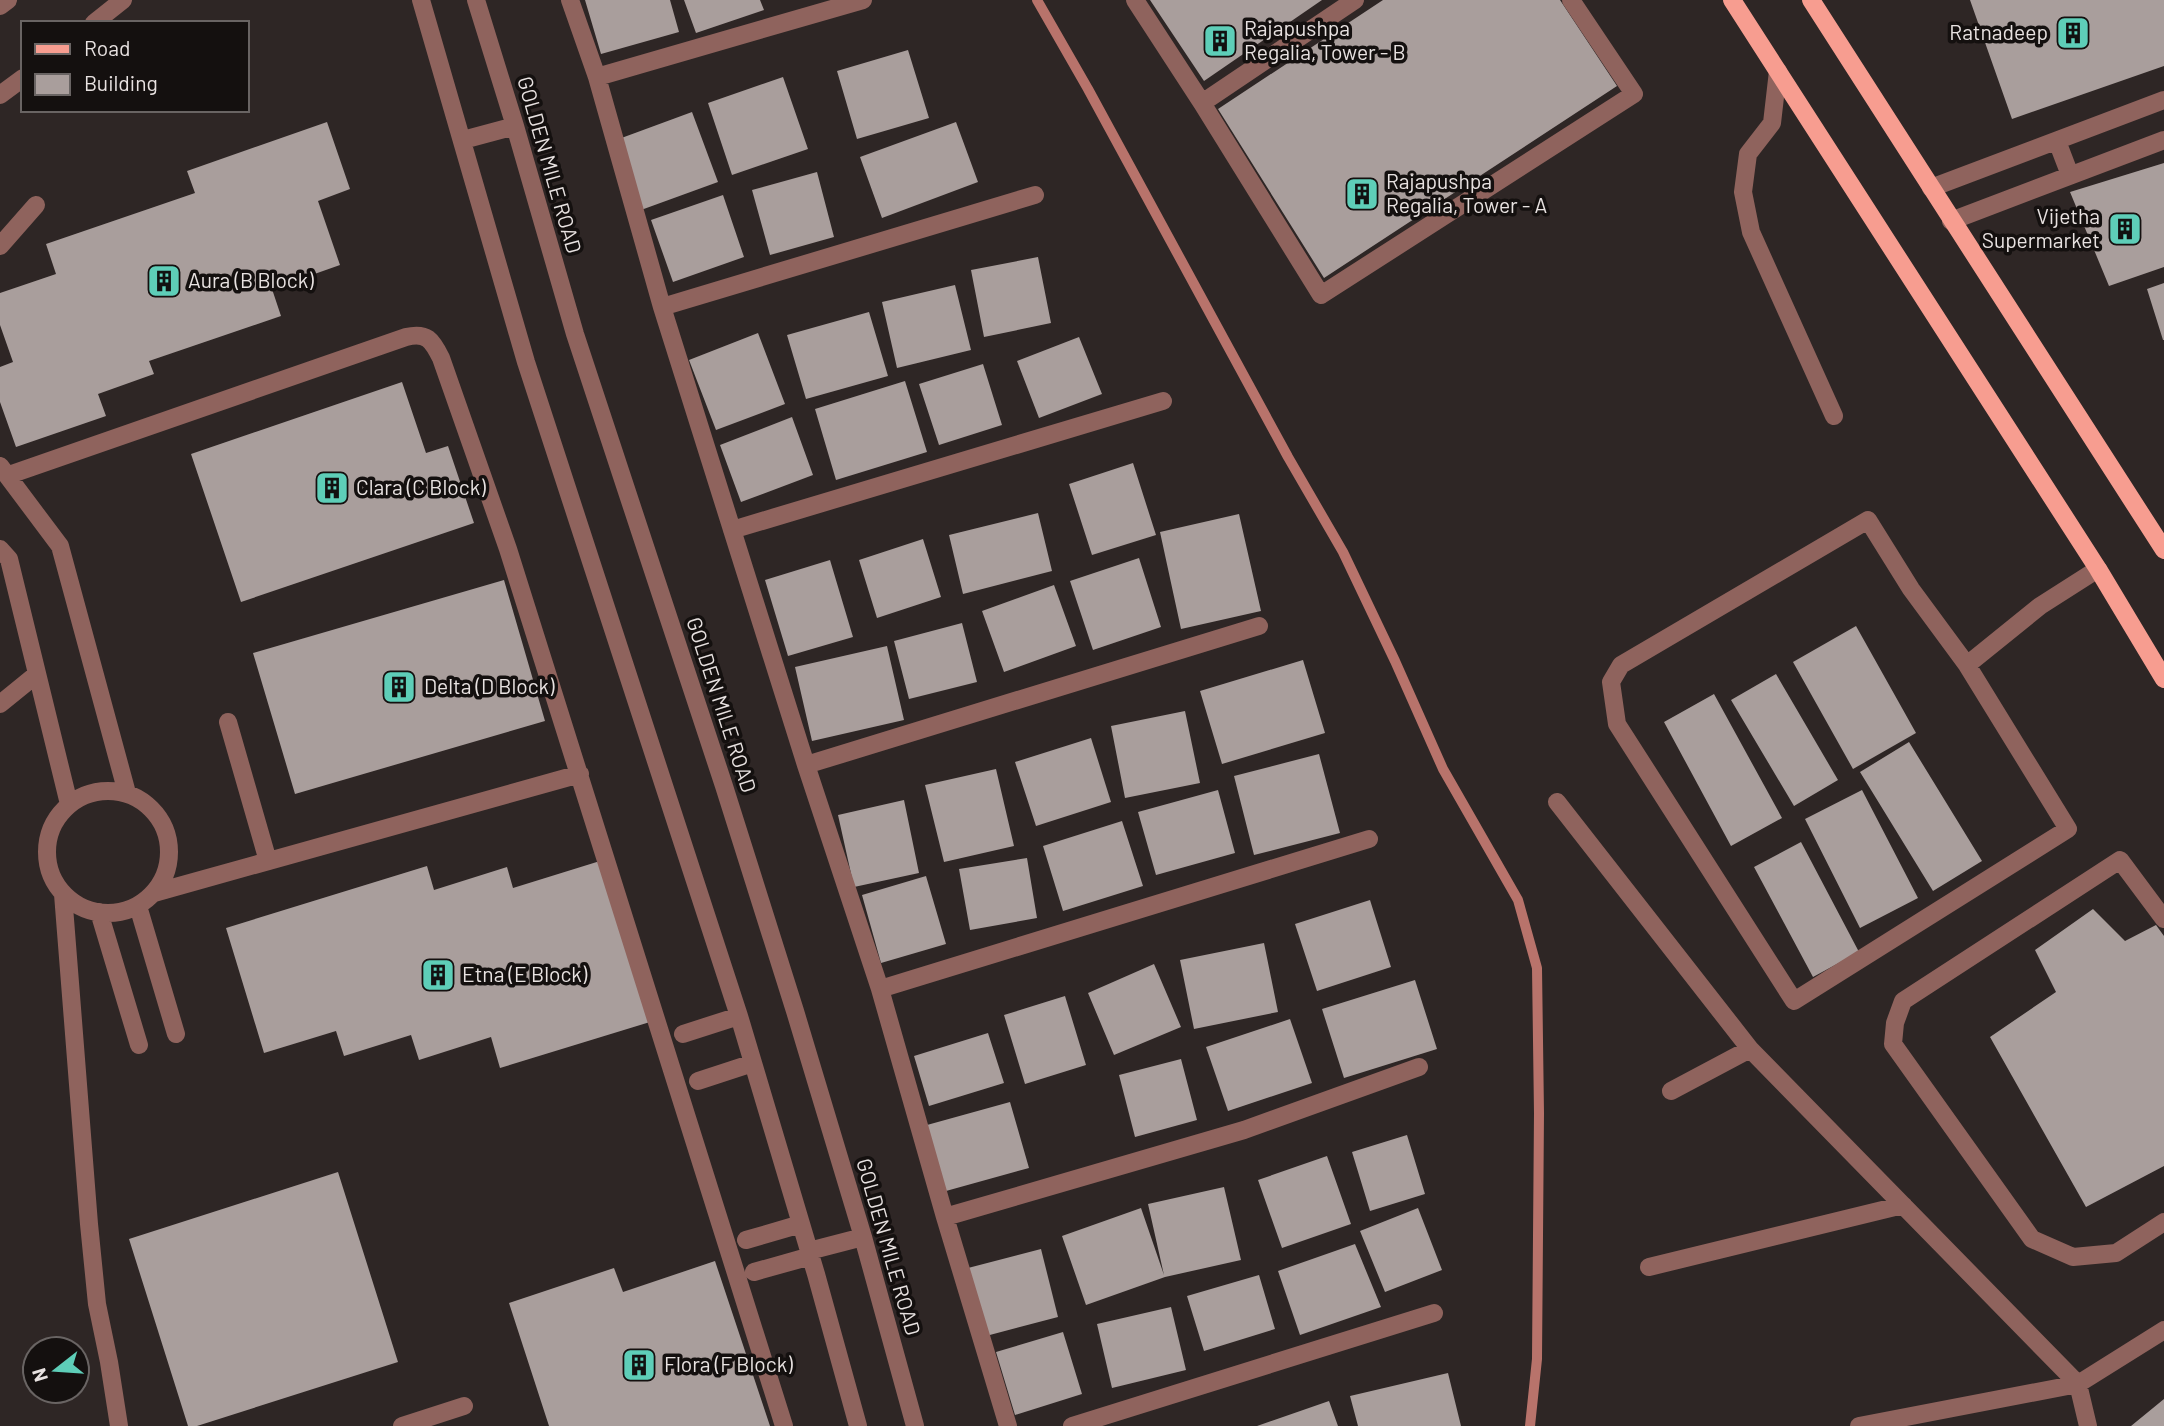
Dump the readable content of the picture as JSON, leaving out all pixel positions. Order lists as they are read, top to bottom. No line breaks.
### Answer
{"streets":{"street":["GOLDEN MILE ROAD"]},"places":{"building":["Ratnadeep","Rajapushpa Regalia, Tower - B","Rajapushpa Regalia, Tower - A","Vijetha Supermarket","Aura (B Block)","Clara (C Block)","Delta (D Block)","Etna (E Block)","Flora (F Block)"]},"legend":["Road","Building"],"north":"left"}
